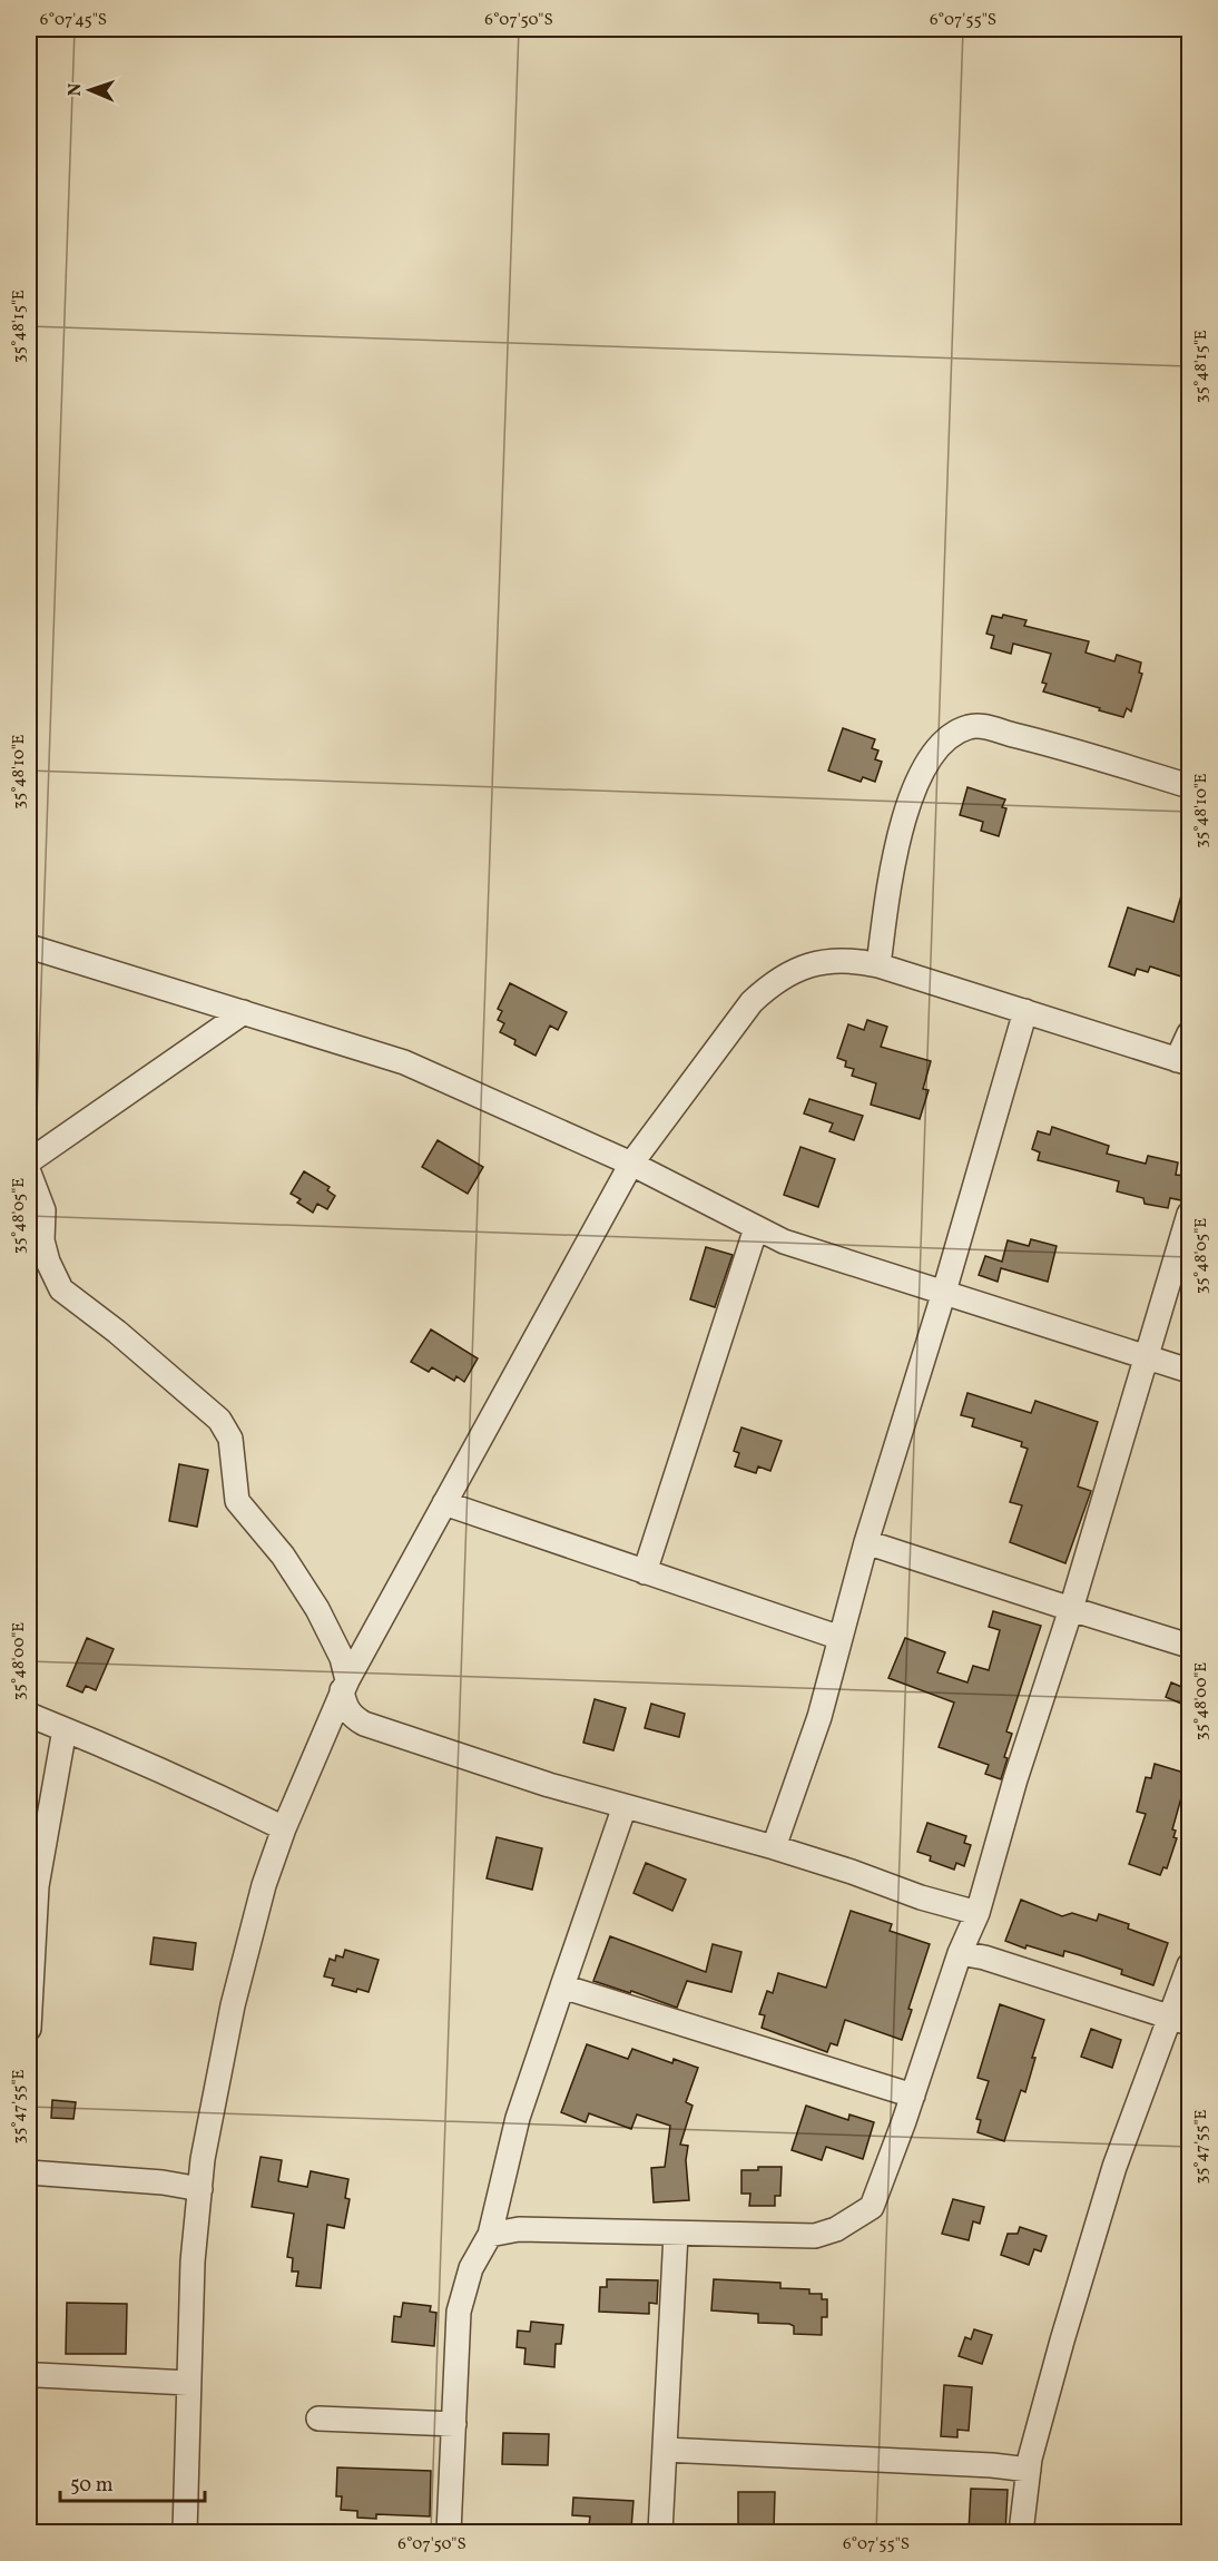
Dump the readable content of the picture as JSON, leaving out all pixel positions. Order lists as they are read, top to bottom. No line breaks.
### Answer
{"scale_bar":"50 m","north":"left","coordinates":["6°07'45\"S","6°07'50\"S","6°07'55\"S","35°48'15\"E","35°48'10\"E","35°48'05\"E","35°48'00\"E","35°47'55\"E"]}
